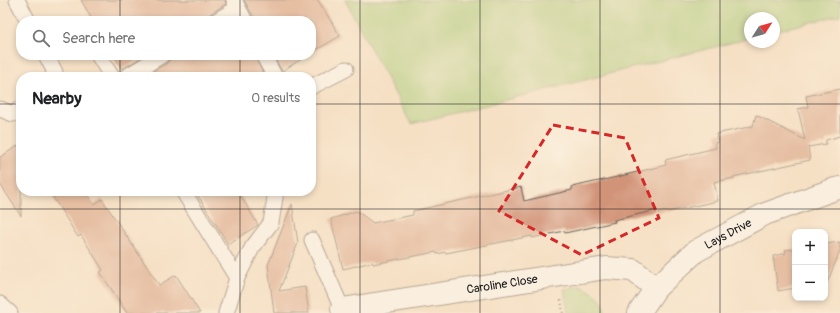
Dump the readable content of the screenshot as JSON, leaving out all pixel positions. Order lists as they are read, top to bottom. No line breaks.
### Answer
{"streets":{"street":["Lays Drive","Caroline Close"]},"crossings":[["Lays Drive","Caroline Close"]],"north":"top right","page":{"search":"Search here","heading":["Nearby","0 results"],"map_buttons":["+","−"]}}
